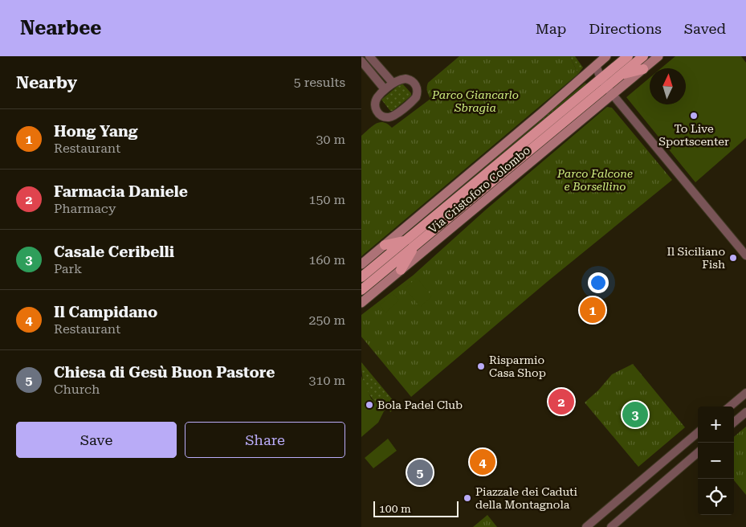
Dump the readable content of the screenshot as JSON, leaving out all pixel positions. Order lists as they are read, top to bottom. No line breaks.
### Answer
{"streets":{"main road":["Via Cristoforo Colombo"]},"parks":["Parco Giancarlo Sbragia","Parco Falcone e Borsellino"],"places":["To Live Sportscenter","Il Siciliano Fish","Risparmio Casa Shop","Bola Padel Club","Piazzale dei Caduti della Montagnola"],"scale_bar":"100 m","north":"top","page":{"header":"Nearbee","nav":["Map","Directions","Saved"],"heading":["Nearby","5 results"],"list":[{"mark":"1","name":"Hong Yang","note":"Restaurant","value":"30 m"},{"mark":"2","name":"Farmacia Daniele","note":"Pharmacy","value":"150 m"},{"mark":"3","name":"Casale Ceribelli","note":"Park","value":"160 m"},{"mark":"4","name":"Il Campidano","note":"Restaurant","value":"250 m"},{"mark":"5","name":"Chiesa di Gesù Buon Pastore","note":"Church","value":"310 m"}],"pins":["1","2","3","4","5"],"map_buttons":["+","−"],"buttons":["Save","Share"],"scale":"100 m"}}
